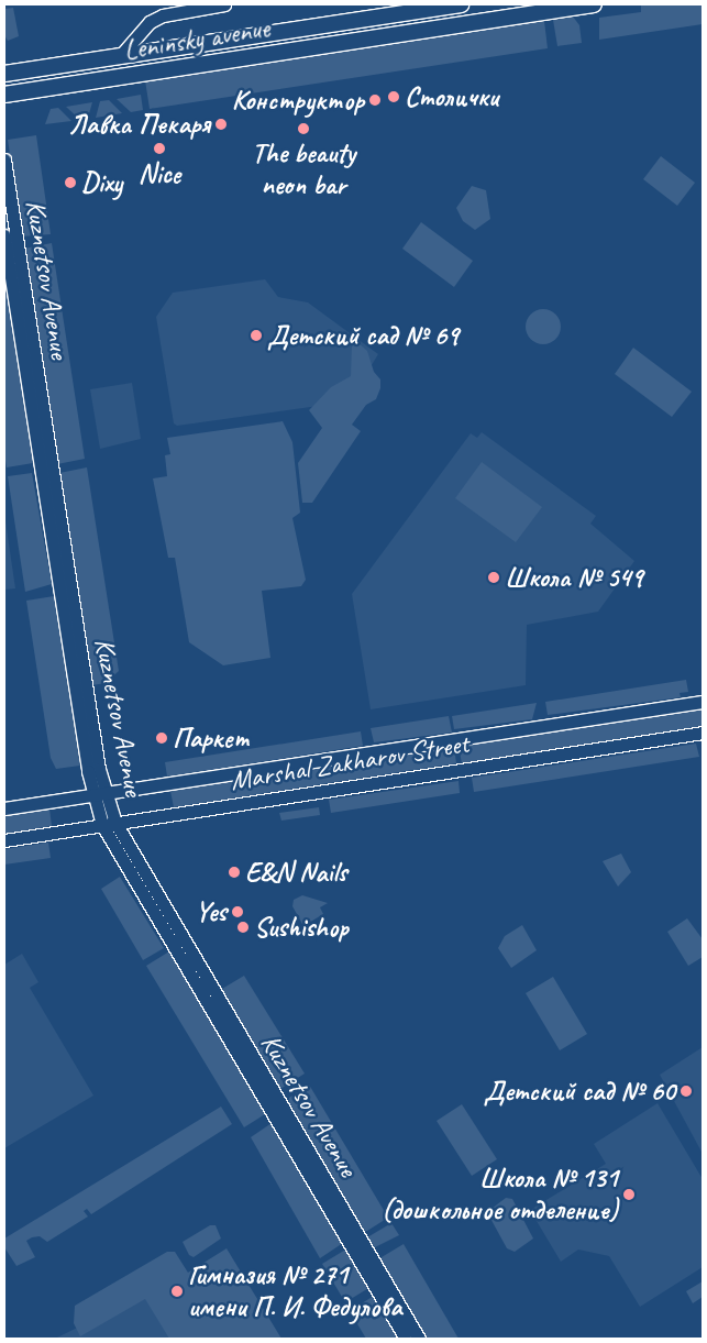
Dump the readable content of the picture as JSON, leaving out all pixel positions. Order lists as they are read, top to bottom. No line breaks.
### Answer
{"streets":{"main road":["Leninsky avenue"],"street":["Kuznetsov Avenue","Marshal Zakharov Street"]},"crossings":[["Kuznetsov Avenue","Marshal Zakharov Street"]],"places":["Столички","Конструктор","Лавка Пекаря","The beauty neon bar","Nice","Dixy","Детский сад № 69","Школа № 549","Паркет","E&N Nails","Yes","Sushishop","Детский сад № 60","Школа № 131 (дошкольное отделение)","Гимназия № 271 имени П. И. Федулова"]}
